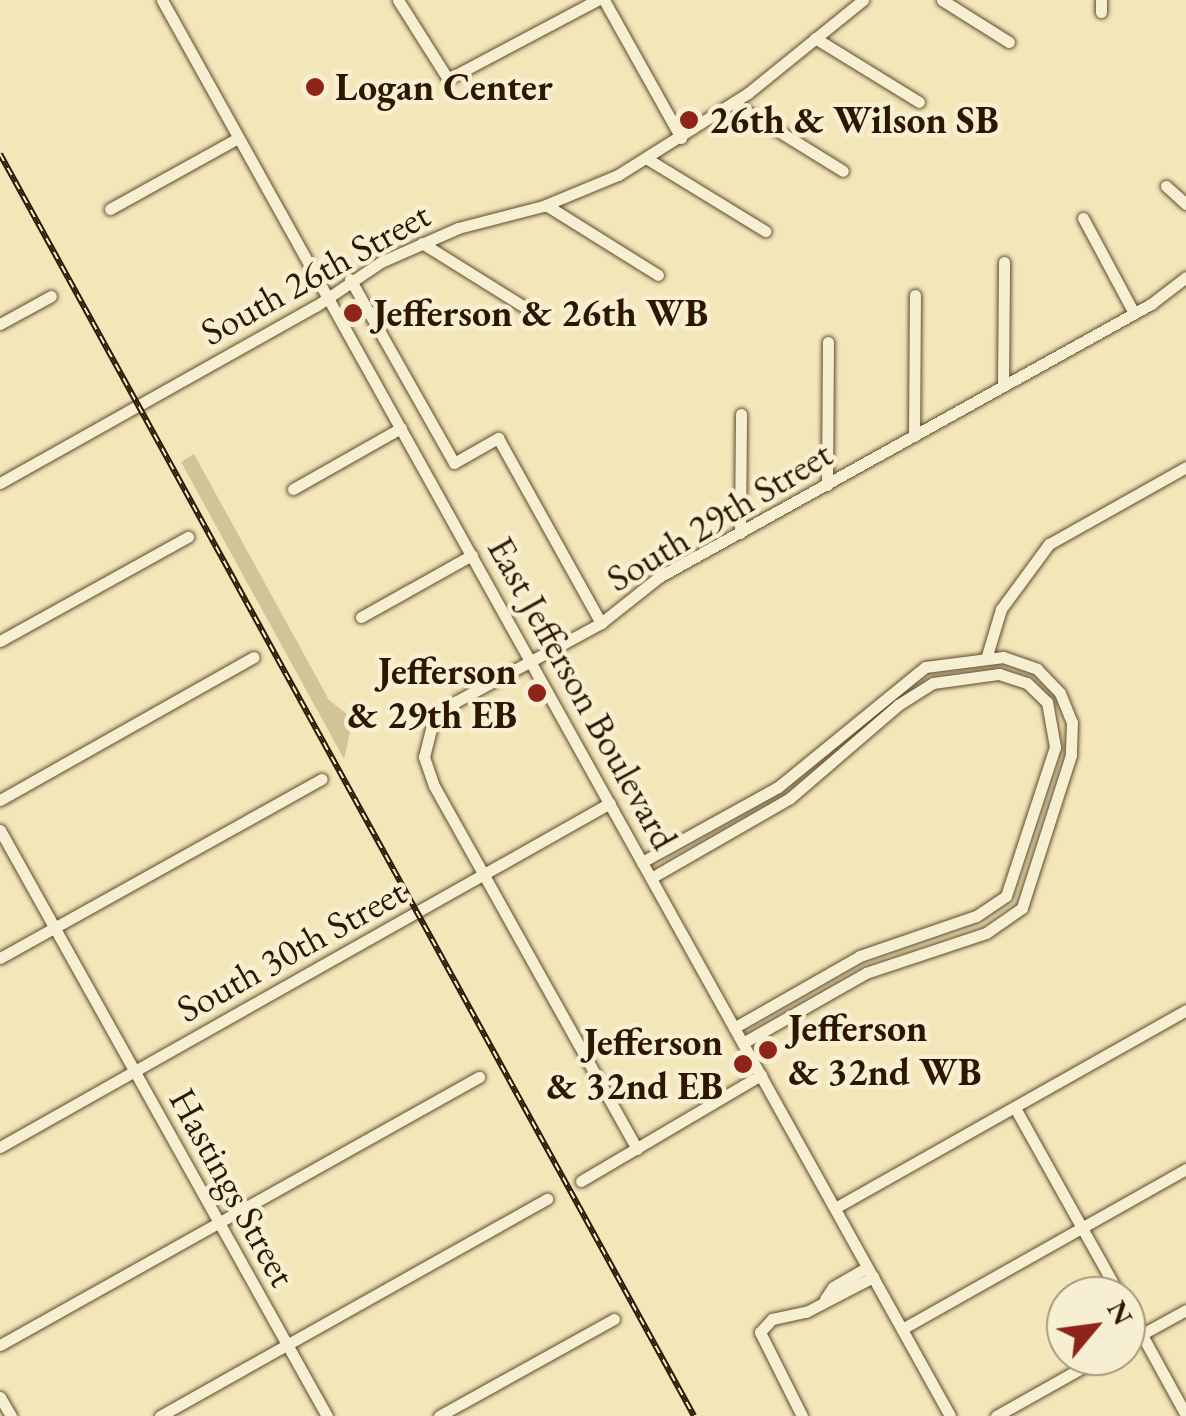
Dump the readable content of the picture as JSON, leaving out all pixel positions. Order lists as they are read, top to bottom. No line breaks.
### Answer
{"streets":{"street":["South 26th Street","South 29th Street","East Jefferson Boulevard","South 30th Street","Hastings Street"]},"crossings":[["South 26th Street","East Jefferson Boulevard"],["South 29th Street","East Jefferson Boulevard"],["South 29th Street","South 30th Street"],["East Jefferson Boulevard","South 30th Street"],["South 30th Street","Hastings Street"]],"places":["Logan Center","26th & Wilson SB","Jefferson & 26th WB","Jefferson & 29th EB","Jefferson & 32nd WB","Jefferson & 32nd EB"],"north":"top right"}
